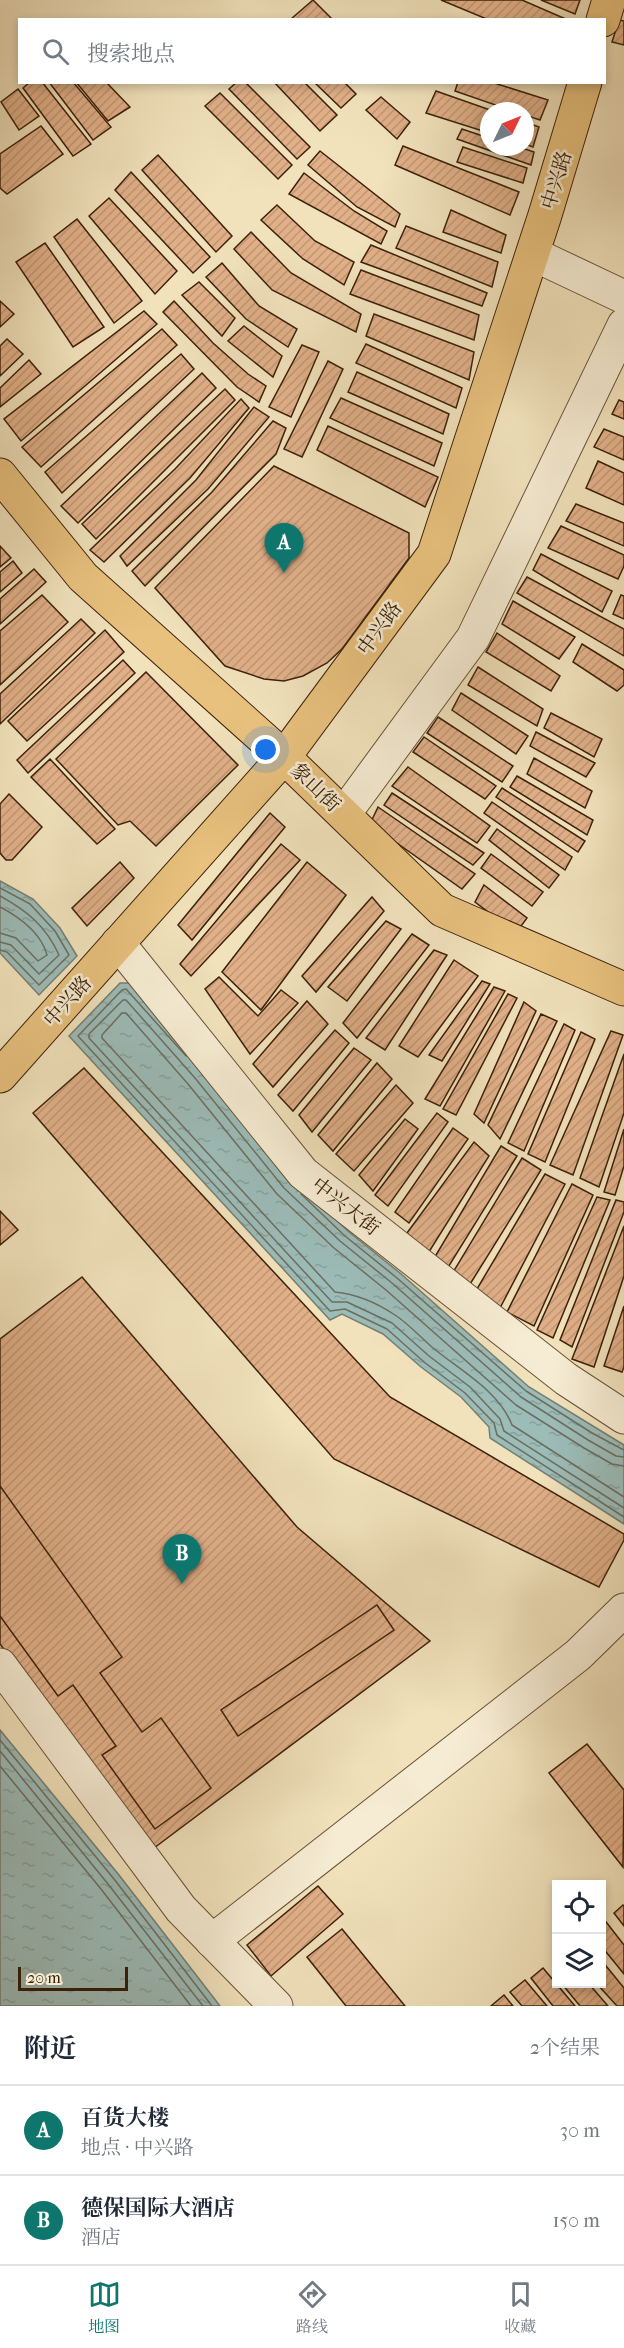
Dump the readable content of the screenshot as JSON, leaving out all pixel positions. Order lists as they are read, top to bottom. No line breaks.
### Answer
{"streets":{"main road":["中兴路","象山街"],"street":["中兴大街"]},"crossings":[["中兴路","象山街"],["中兴路","中兴大街"]],"scale_bar":"20 m","north":"top right","page":{"search":"搜索地点","pins":["A","B"],"scale":"20 m","heading":["附近","2个结果"],"list":[{"mark":"A","name":"百货大楼","note":"地点 · 中兴路","value":"30 m"},{"mark":"B","name":"德保国际大酒店","note":"酒店","value":"150 m"}],"nav":["地图","路线","收藏"]}}
